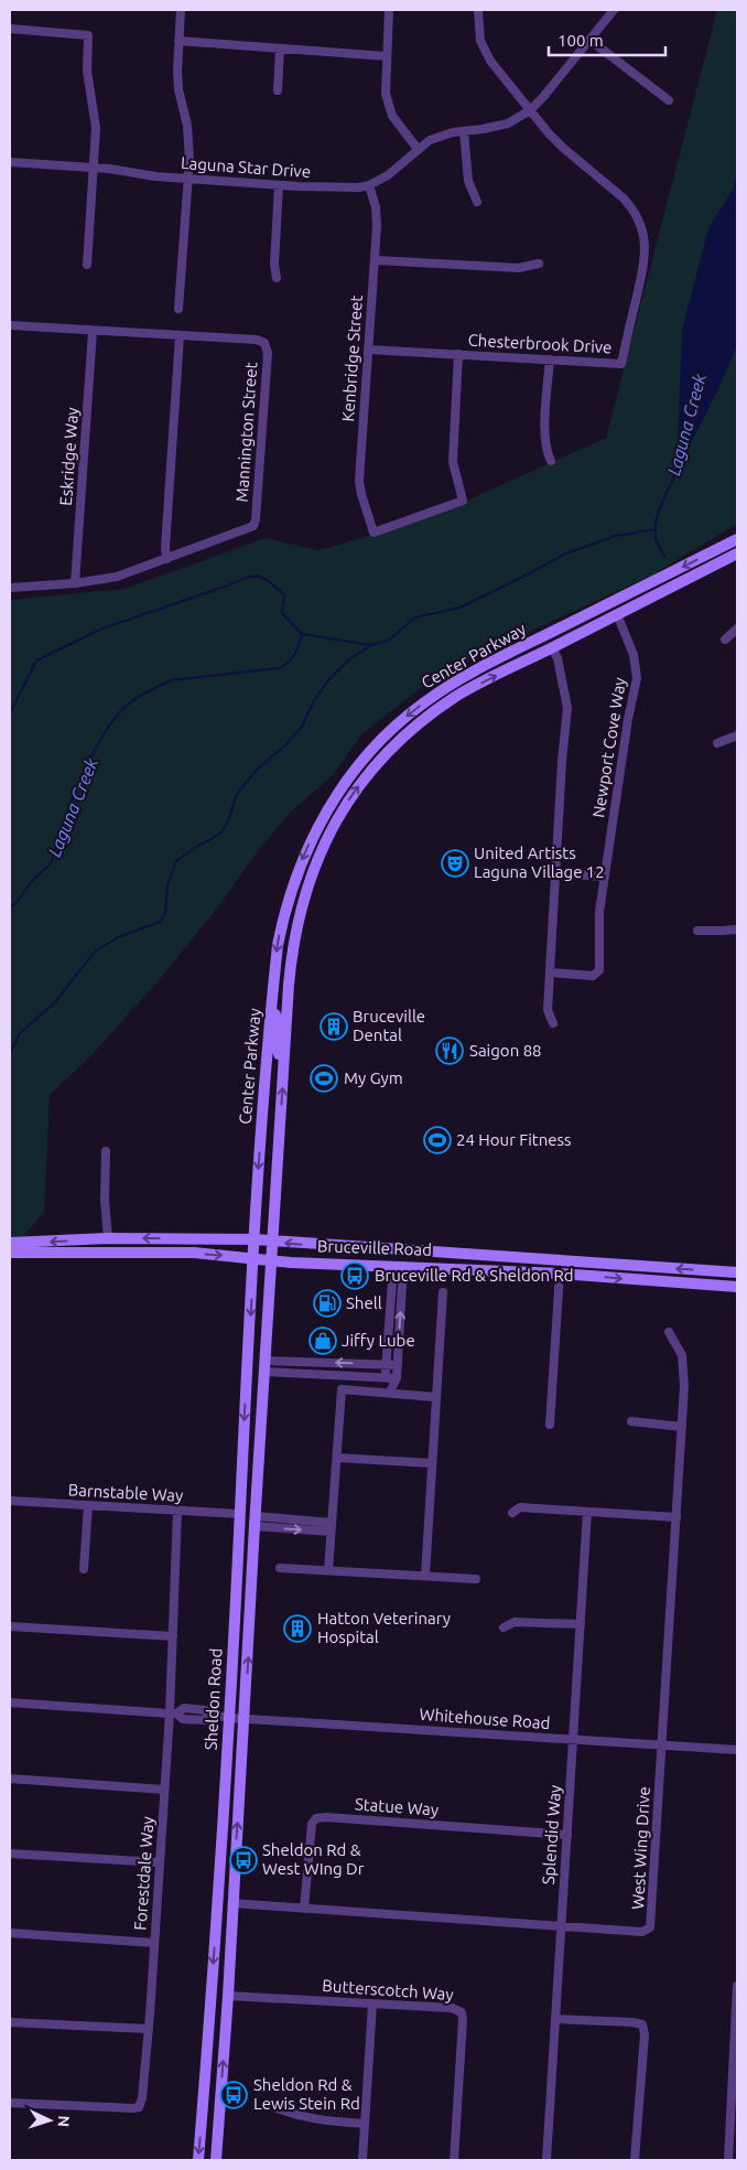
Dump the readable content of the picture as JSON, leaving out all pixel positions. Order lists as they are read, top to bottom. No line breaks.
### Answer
{"streets":{"main road":["Center Parkway","Bruceville Road","Sheldon Road"],"street":["Laguna Star Drive","Chesterbrook Drive","Kenbridge Street","Mannington Street","Eskridge Way","Newport Cove Way","Barnstable Way","Whitehouse Road","Statue Way","Splendid Way","West Wing Drive","Forestdale Way","Butterscotch Way"]},"crossings":[["Laguna Star Drive","Chesterbrook Drive"],["Laguna Star Drive","Kenbridge Street"],["Chesterbrook Drive","Kenbridge Street"],["Mannington Street","Eskridge Way"],["Center Parkway","Newport Cove Way"],["Center Parkway","Bruceville Road"],["Center Parkway","Sheldon Road"],["Bruceville Road","Sheldon Road"],["Barnstable Way","Sheldon Road"],["Barnstable Way","Forestdale Way"],["Sheldon Road","Whitehouse Road"],["Sheldon Road","West Wing Drive"],["Sheldon Road","Butterscotch Way"],["Whitehouse Road","Splendid Way"],["Whitehouse Road","West Wing Drive"],["Whitehouse Road","Forestdale Way"],["Statue Way","Splendid Way"],["Statue Way","West Wing Drive"],["Splendid Way","West Wing Drive"]],"water":["Laguna Creek"],"places":{"theatre":["United Artists Laguna Village 12"],"building":["Bruceville Dental","Hatton Veterinary Hospital"],"restaurant":["Saigon 88"],"sports":["My Gym","24 Hour Fitness"],"bus stop":["Bruceville Rd & Sheldon Rd","Sheldon Rd & West WIng Dr","Sheldon Rd & Lewis Stein Rd"],"fuel station":["Shell"],"shop":["Jiffy Lube"]},"scale_bar":"100 m","north":"right"}
